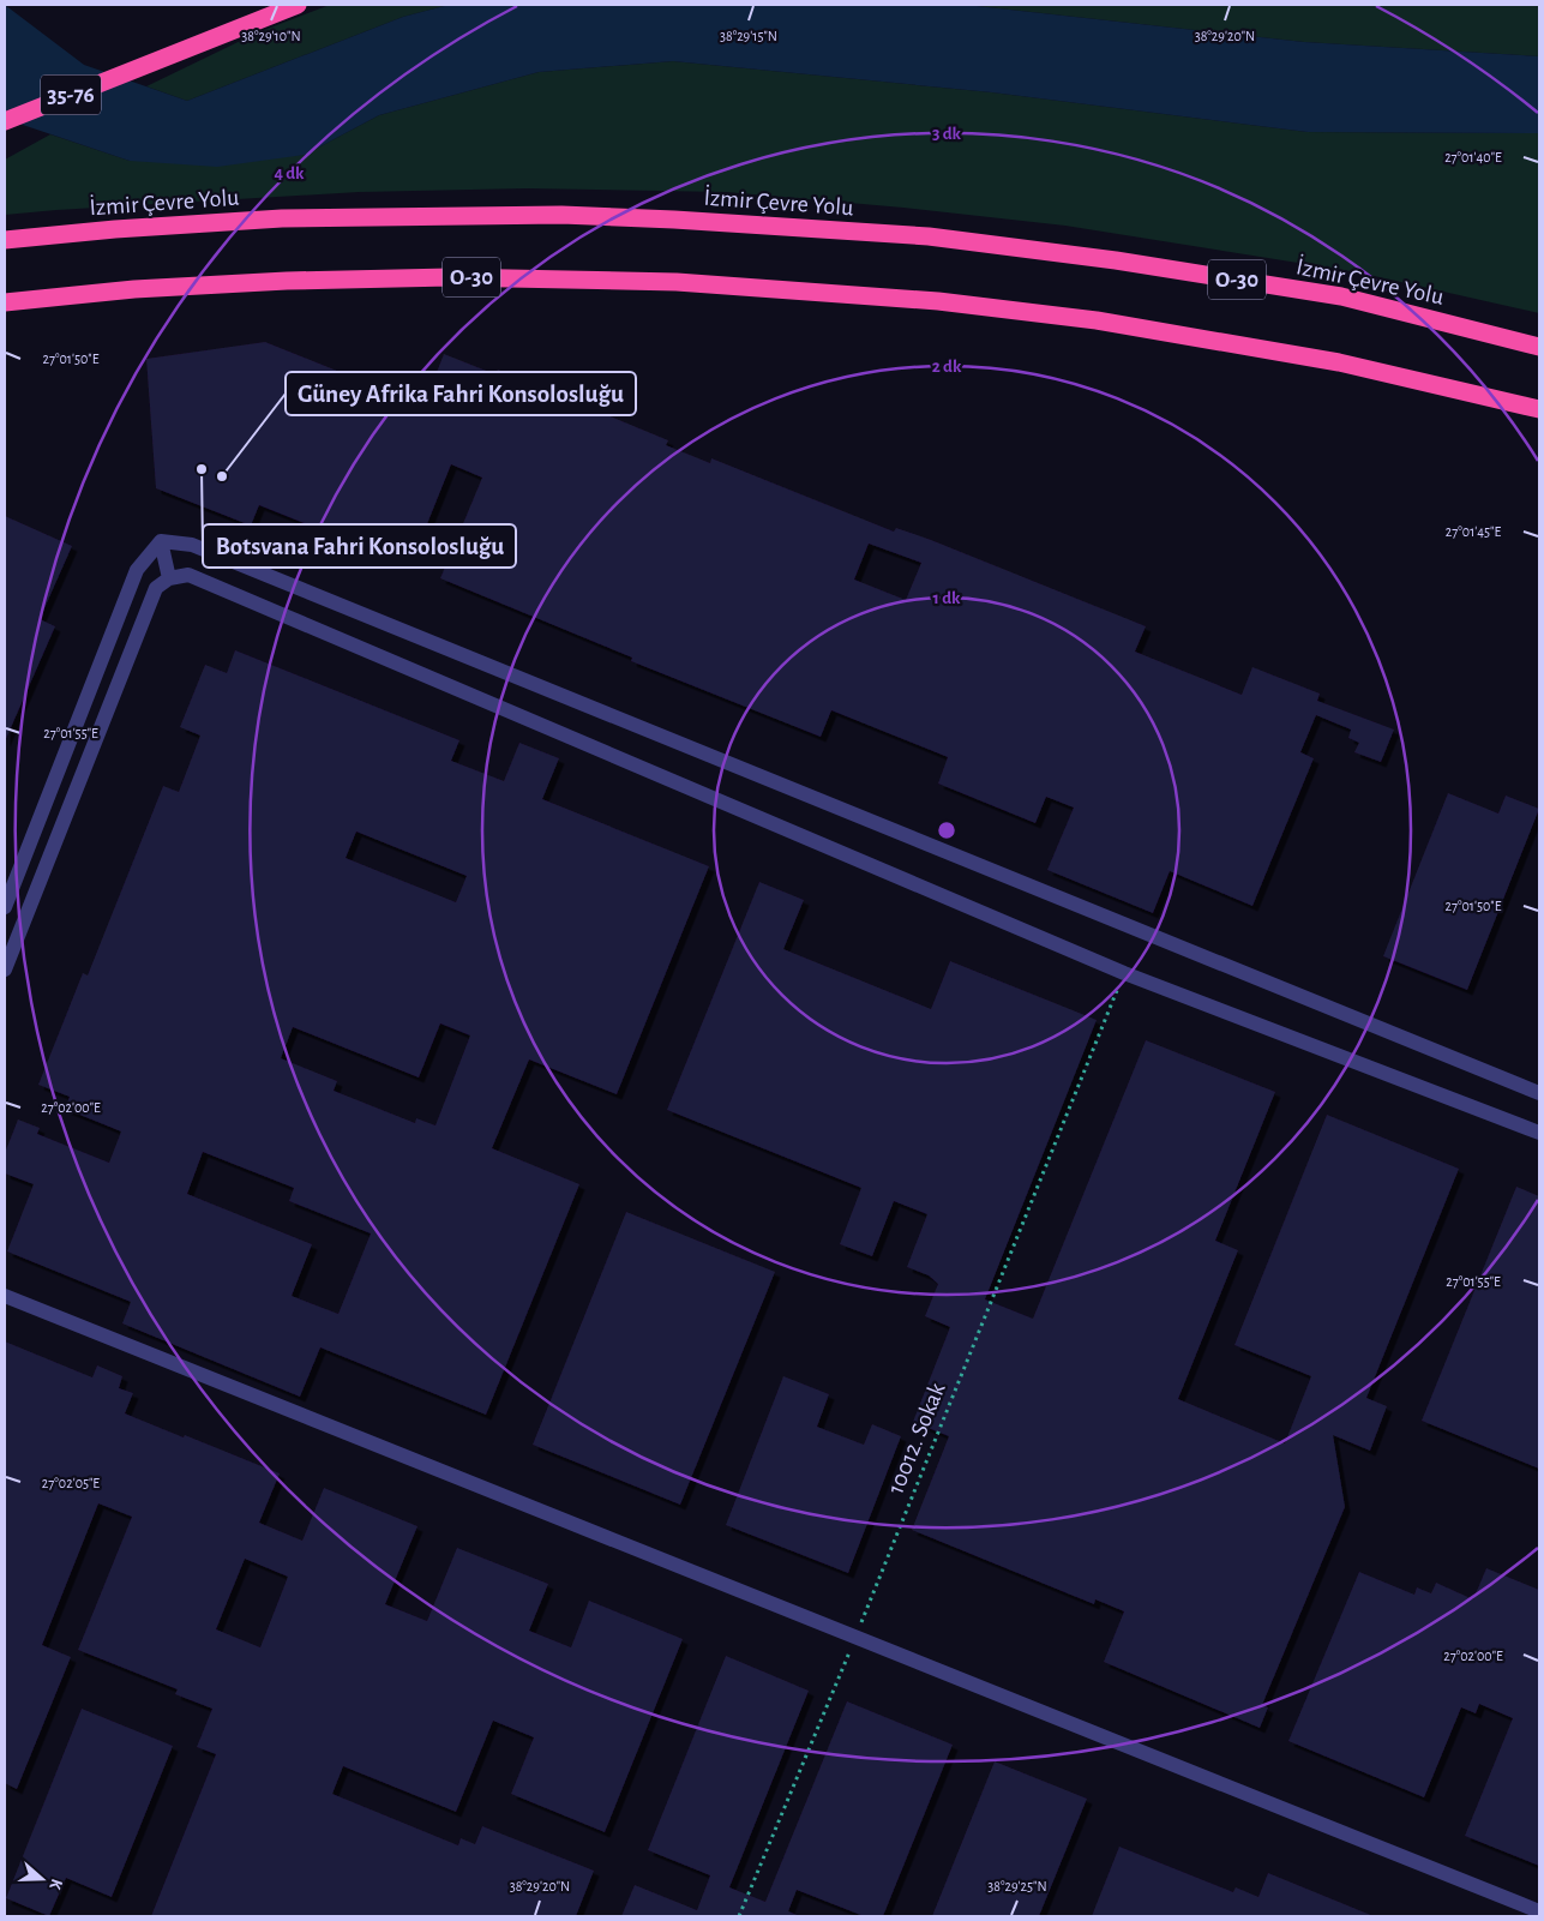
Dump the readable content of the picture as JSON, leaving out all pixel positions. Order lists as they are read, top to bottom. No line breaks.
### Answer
{"streets":{"highway":["35-76","İzmir Çevre Yolu","O-30"],"path":["10012. Sokak"]},"places":["Botsvana Fahri Konsolosluğu","Güney Afrika Fahri Konsolosluğu"],"north":"right","coordinates":["38°29'10\"N","38°29'15\"N","38°29'20\"N","27°01'40\"E","27°01'50\"E","27°01'45\"E","27°01'55\"E","27°02'00\"E","27°02'05\"E","38°29'25\"N"],"rings":["3 dk","4 dk","2 dk","1 dk"]}
